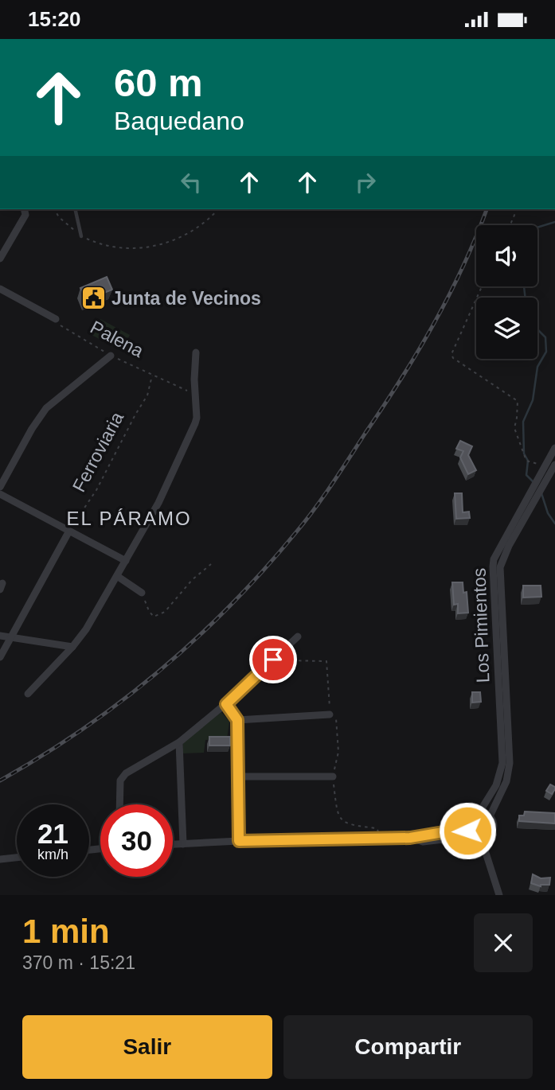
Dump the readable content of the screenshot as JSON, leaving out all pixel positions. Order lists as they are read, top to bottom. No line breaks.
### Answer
{"streets":{"street":["Los Pimientos"],"path":["Palena","Ferroviaria"]},"crossings":[["Palena","Ferroviaria"]],"districts":["EL PÁRAMO"],"places":{"public building":["Junta de Vecinos"]},"page":{"status":"15:20","turn":["60 m","Baquedano"],"speed":"21 km/h","limit":"30","heading":["1 min","370 m · 15:21"],"buttons":["Salir","Compartir"]}}
